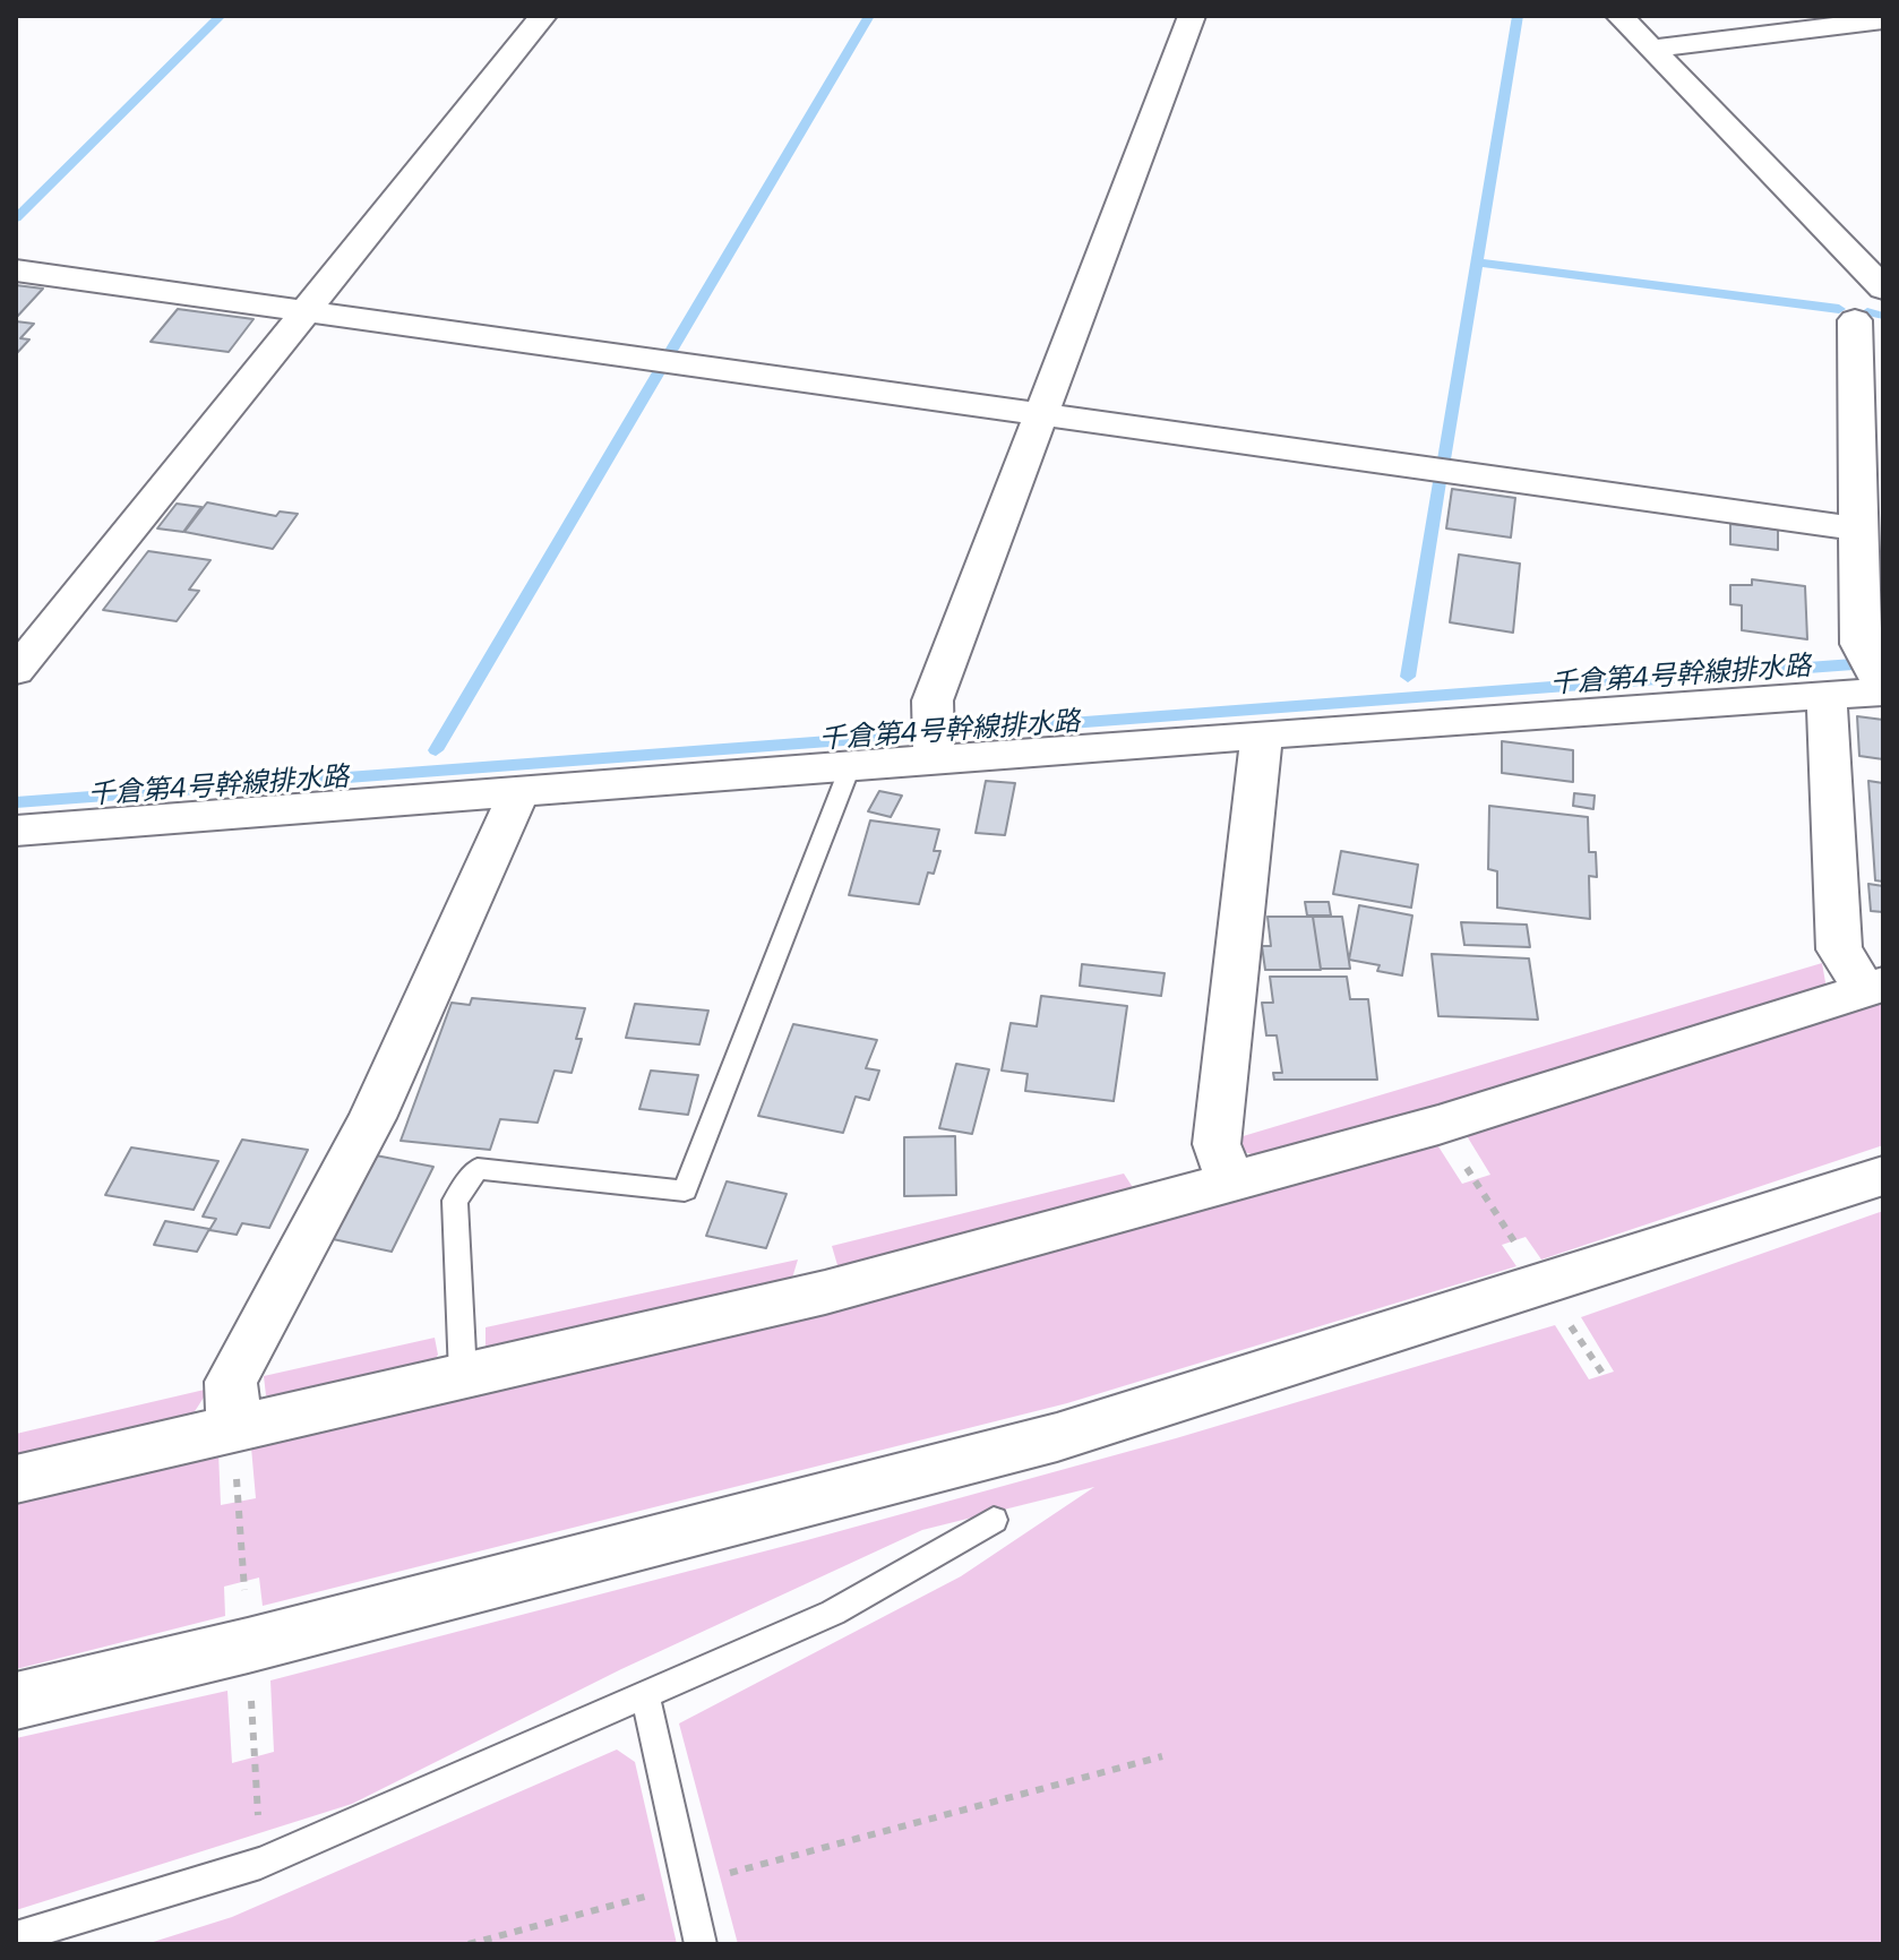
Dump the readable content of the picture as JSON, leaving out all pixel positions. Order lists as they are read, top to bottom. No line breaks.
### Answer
{"water":["千倉第4号幹線排水路"]}
